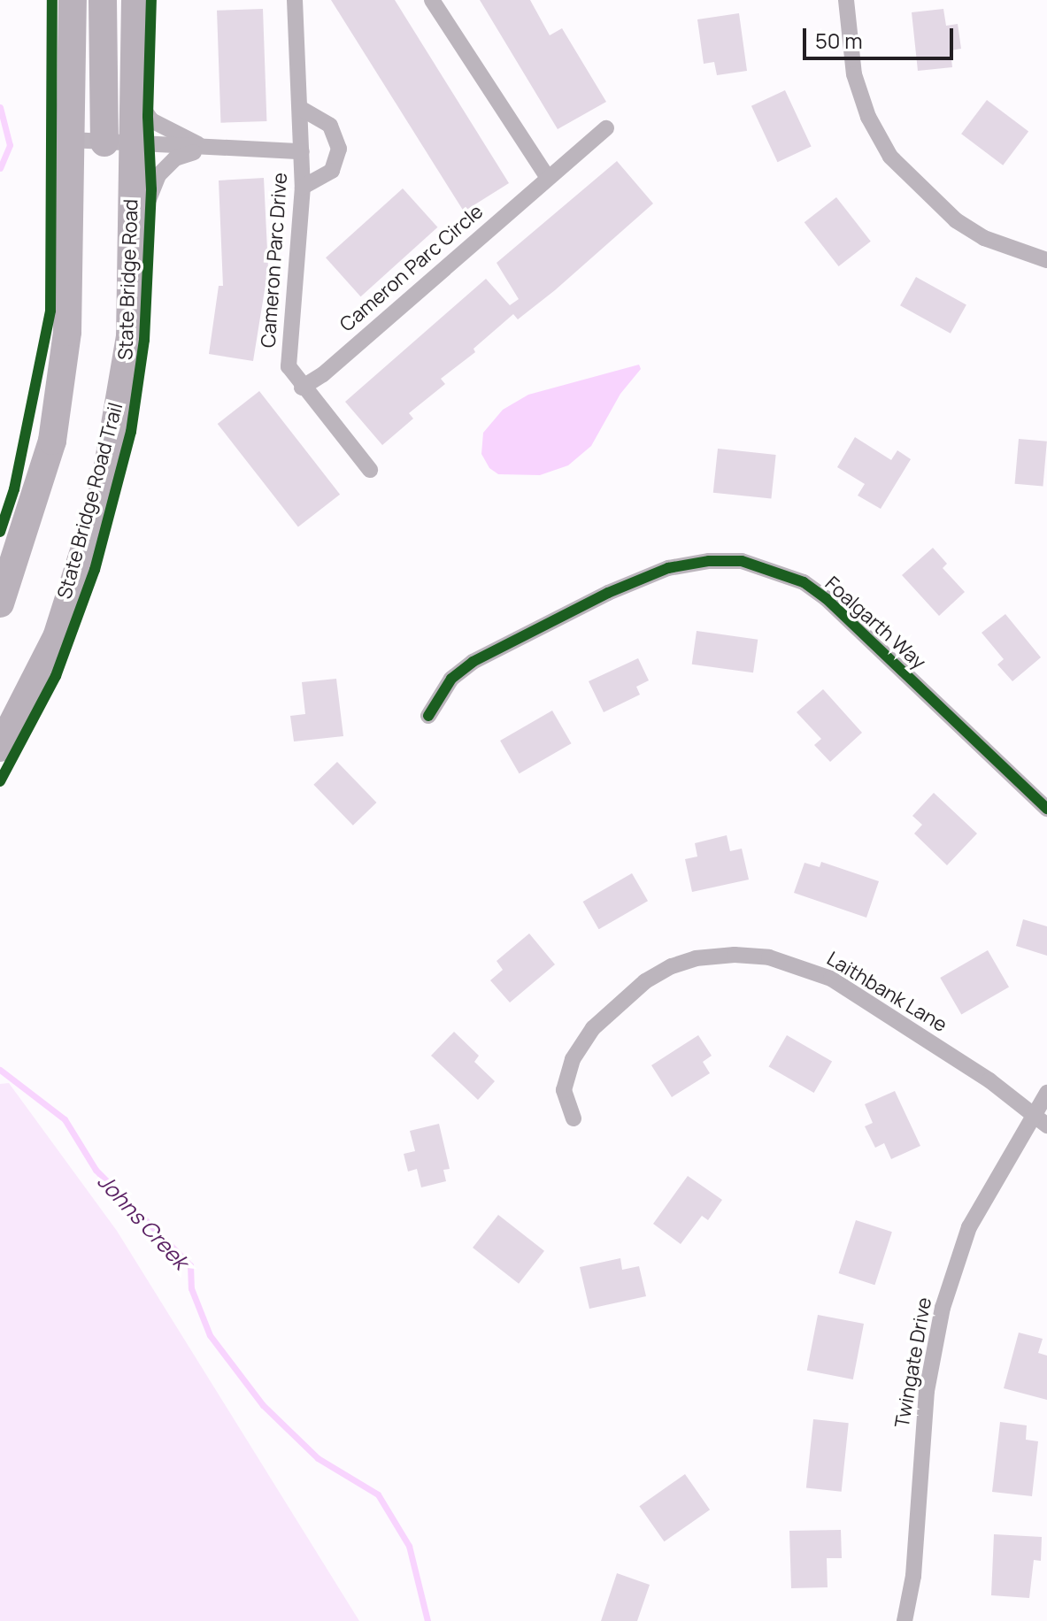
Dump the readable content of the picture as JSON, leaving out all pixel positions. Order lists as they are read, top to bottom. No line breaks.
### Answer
{"streets":{"highway":["State Bridge Road"],"street":["Cameron Parc Drive","Cameron Parc Circle","Foalgarth Way","Laithbank Lane","Twingate Drive"],"cycle path":["State Bridge Road Trail"]},"crossings":[["Cameron Parc Drive","Cameron Parc Circle"],["Cameron Parc Drive","State Bridge Road"],["Laithbank Lane","Twingate Drive"]],"water":["Johns Creek"],"scale_bar":"50 m"}
